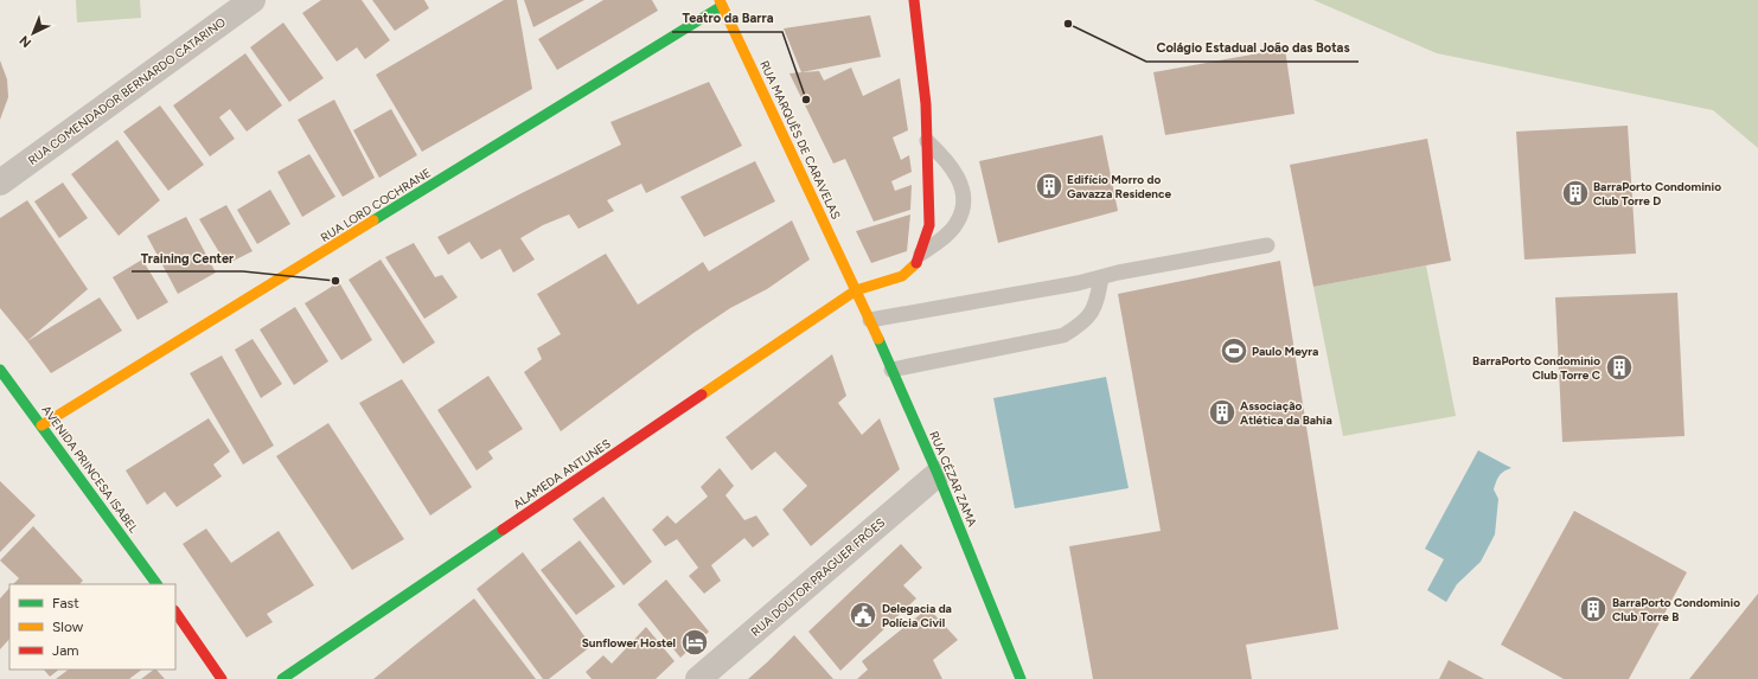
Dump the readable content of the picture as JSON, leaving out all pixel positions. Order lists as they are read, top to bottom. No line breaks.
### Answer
{"streets":{"street":["RUA COMENDADOR BERNARDO CATARINO","RUA MARQUÊS DE CARAVELAS","RUA LORD COCHRANE","AVENIDA PRINCESA ISABEL","ALAMEDA ANTUNES","RUA CÉZAR ZAMA","RUA DOUTOR PRAGUER FRÓES"]},"crossings":[["RUA MARQUÊS DE CARAVELAS","RUA LORD COCHRANE"],["RUA MARQUÊS DE CARAVELAS","ALAMEDA ANTUNES"],["RUA MARQUÊS DE CARAVELAS","RUA CÉZAR ZAMA"],["RUA LORD COCHRANE","AVENIDA PRINCESA ISABEL"],["ALAMEDA ANTUNES","RUA CÉZAR ZAMA"],["RUA CÉZAR ZAMA","RUA DOUTOR PRAGUER FRÓES"]],"places":{"other":["Colágio Estadual João das Botas","Teatro da Barra","Training Center"],"building":["Edifício Morro do Gavazza Residence","BarraPorto Condominio Club Torre D","BarraPorto Condominio Club Torre C","Associação Atlética da Bahia","BarraPorto Condominio Club Torre B"],"sports":["Paulo Meyra"],"public building":["Delegacia da Polícia Civil"],"hotel":["Sunflower Hostel"]},"legend":["Fast","Slow","Jam"],"north":"bottom left"}
